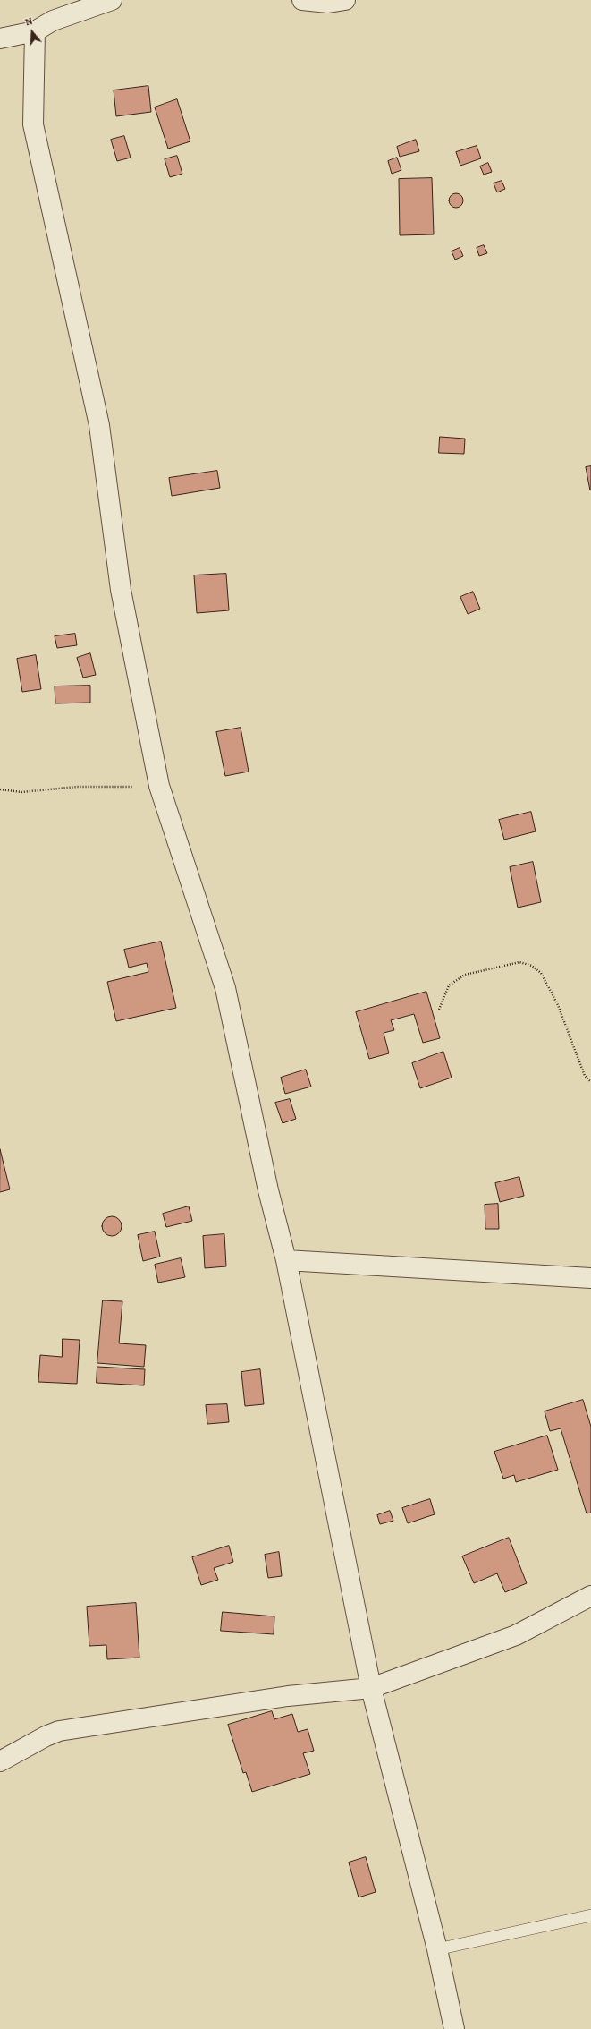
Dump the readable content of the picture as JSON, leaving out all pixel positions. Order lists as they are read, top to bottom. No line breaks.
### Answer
{"north":"top"}
